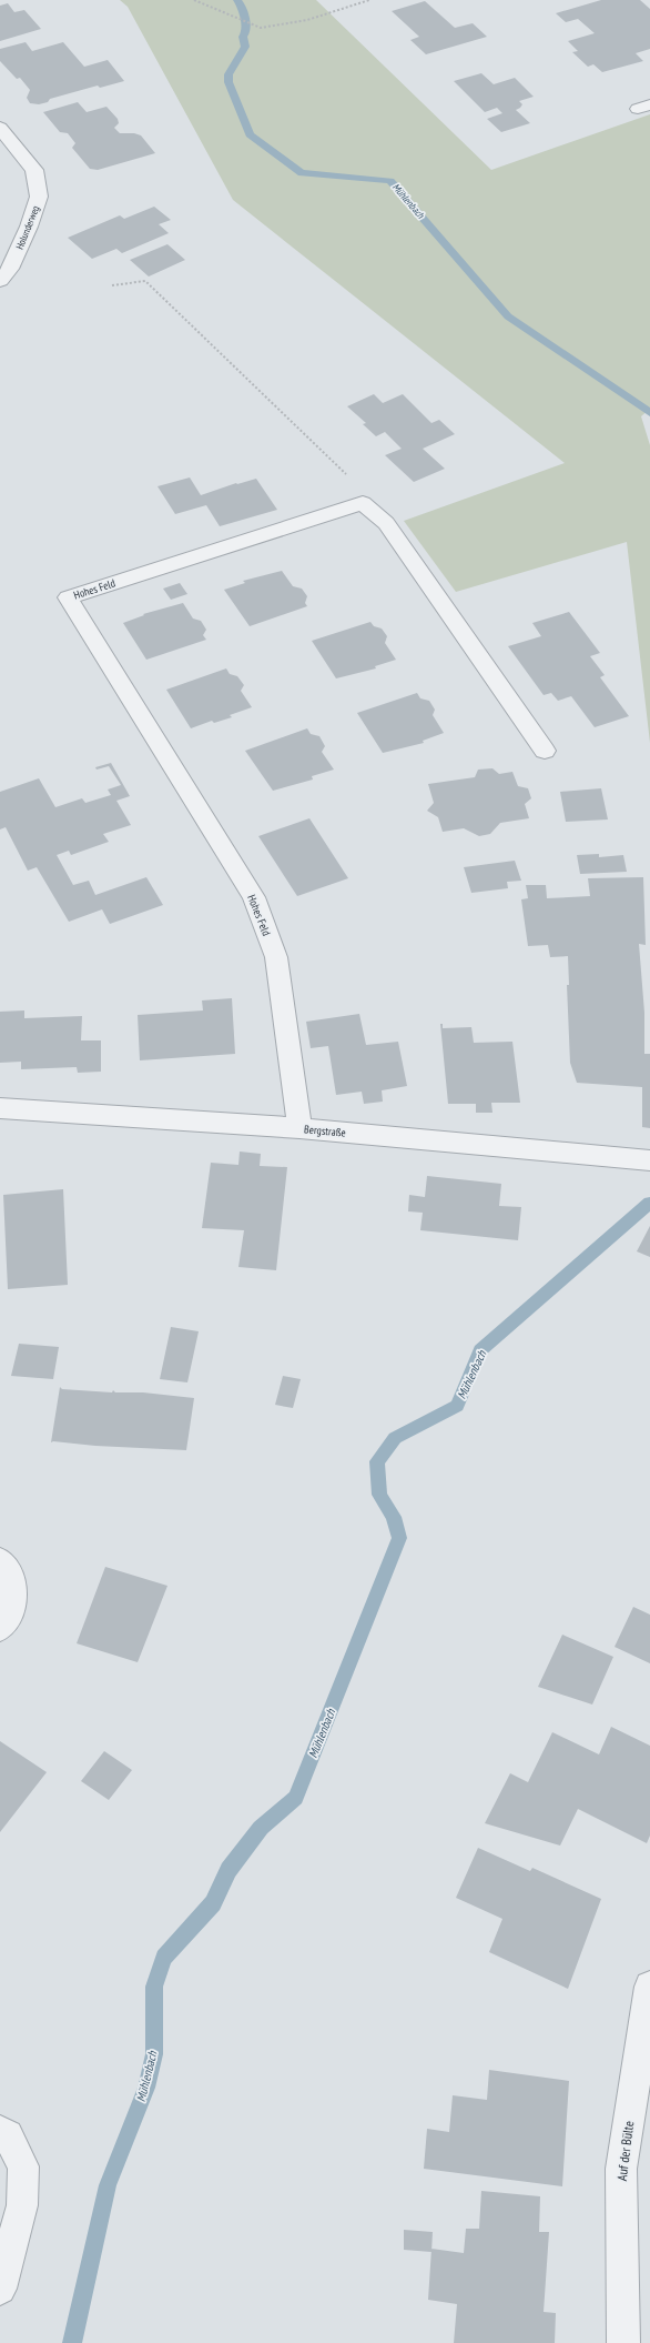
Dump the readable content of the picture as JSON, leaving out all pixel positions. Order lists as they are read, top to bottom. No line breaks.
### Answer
{"streets":{"street":["Holunderweg","Hohes Feld","Bergstraße","Auf der Bülte"]},"crossings":[["Hohes Feld","Bergstraße"]],"water":["Mühlenbach"]}
